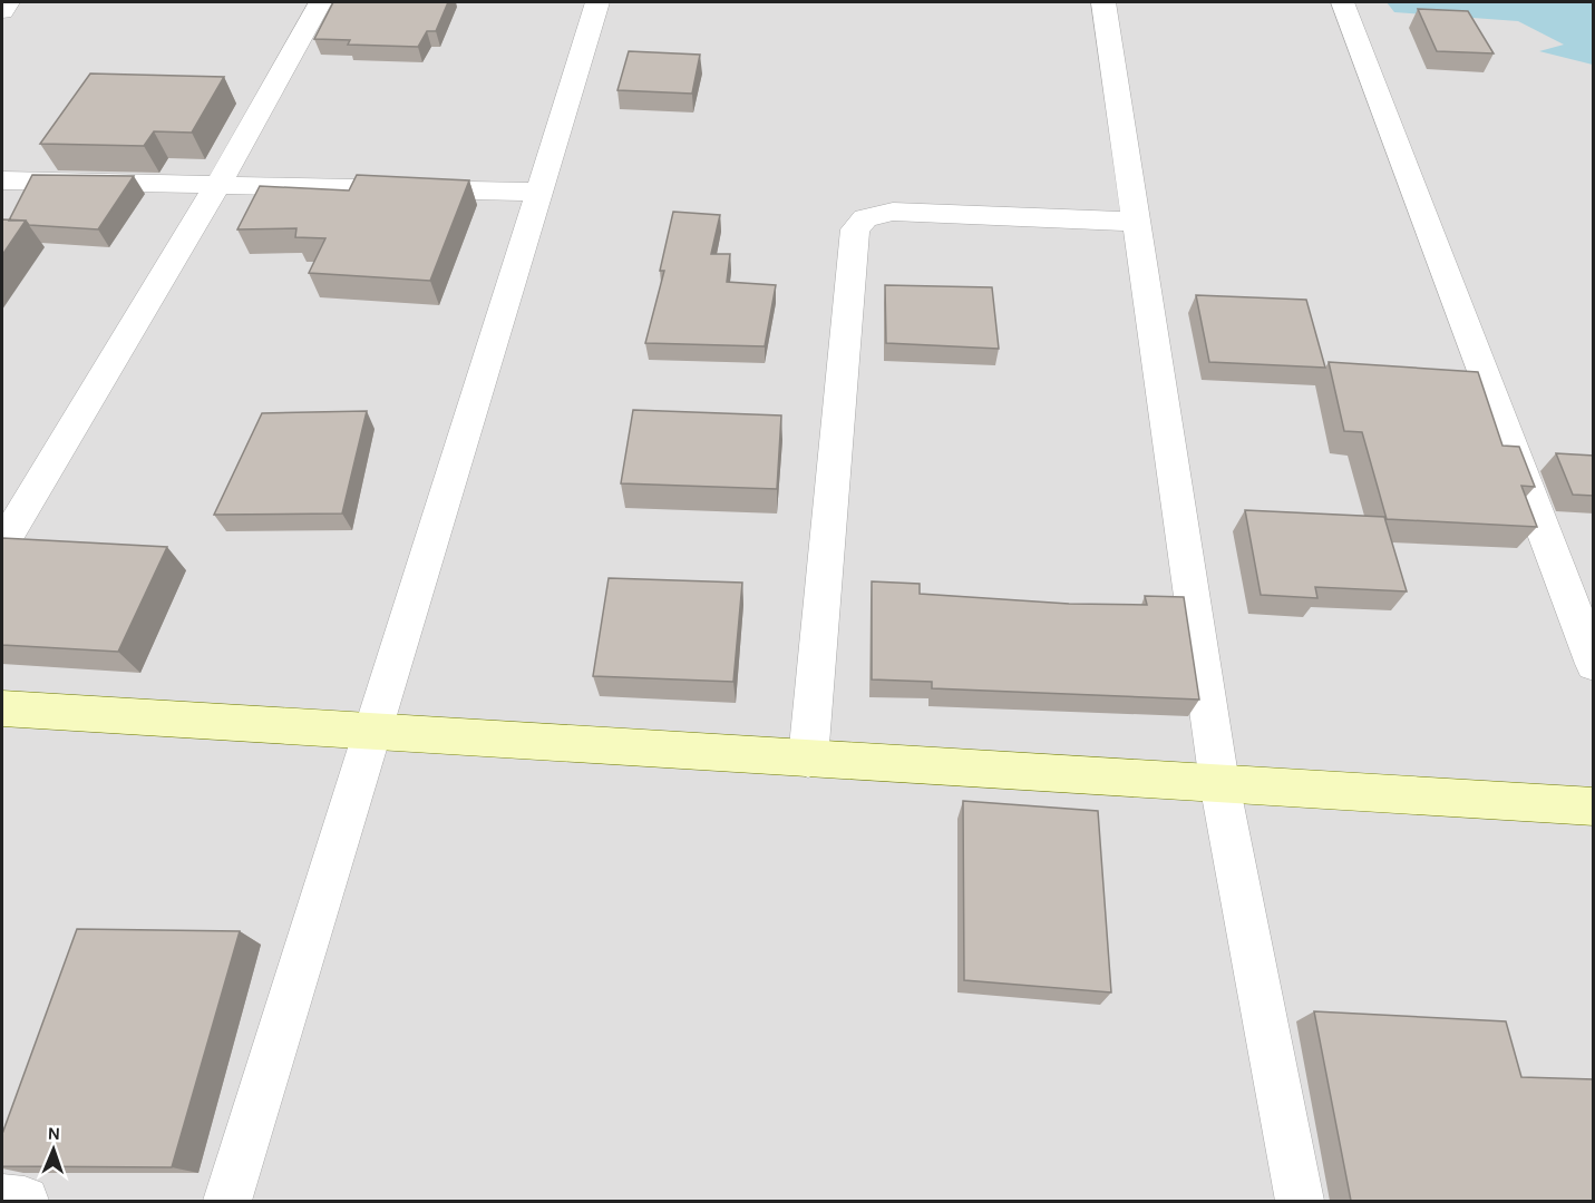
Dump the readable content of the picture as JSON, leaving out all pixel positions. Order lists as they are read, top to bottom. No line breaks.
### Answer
{"north":"top"}
